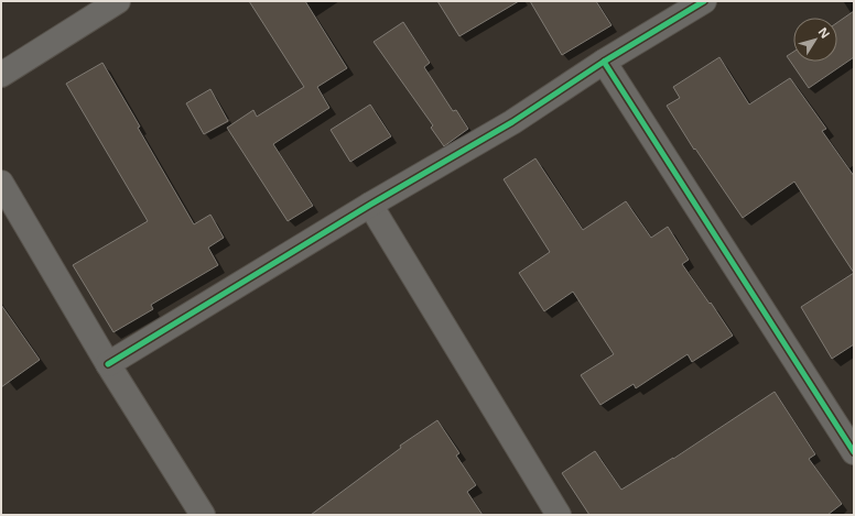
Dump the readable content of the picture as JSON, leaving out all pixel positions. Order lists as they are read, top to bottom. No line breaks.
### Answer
{"north":"top right"}
